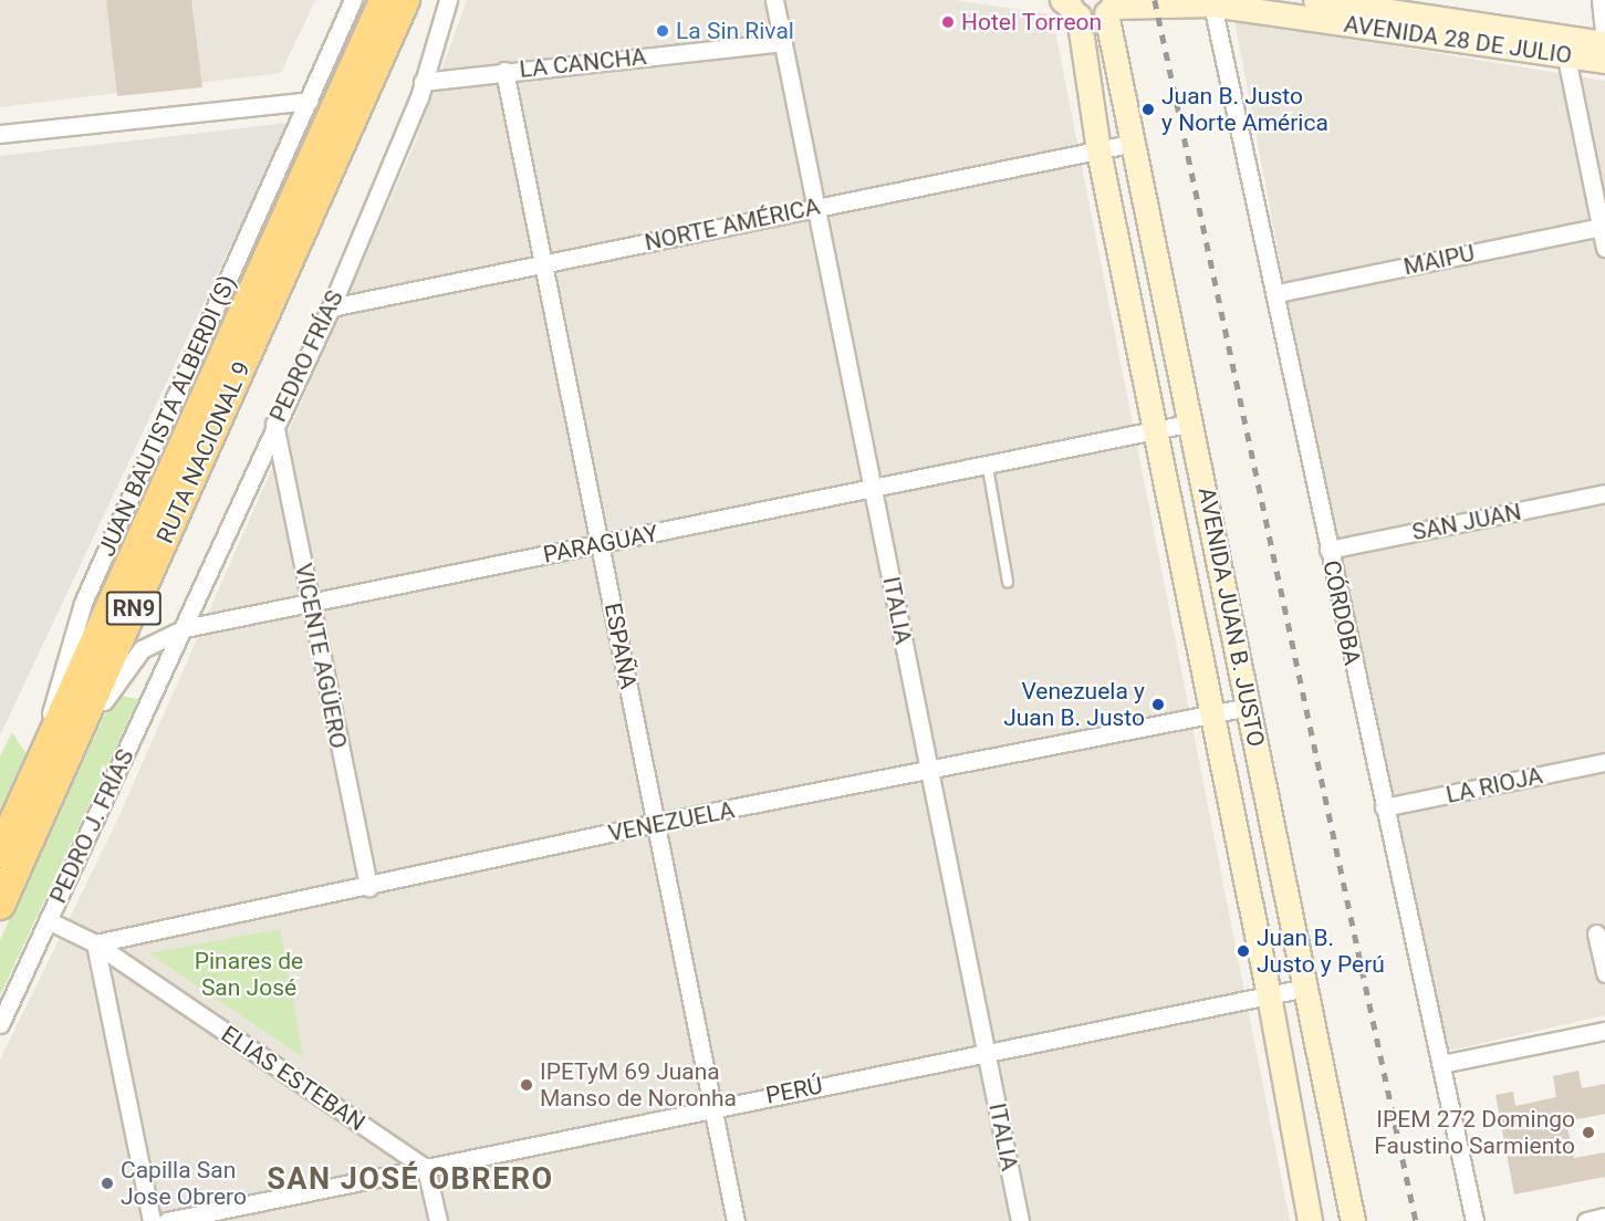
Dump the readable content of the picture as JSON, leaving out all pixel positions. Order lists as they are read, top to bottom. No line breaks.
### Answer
{"streets":{"highway":["RUTA NACIONAL 9","RN9"],"main road":["AVENIDA 28 DE JULIO","AVENIDA JUAN B. JUSTO"],"street":["LA CANCHA","NORTE AMÉRICA","MAIPU","PEDRO FRÍAS","JUAN BAUTISTA ALBERDI (S)","SAN JUAN","PARAGUAY","ITALIA","CÓRDOBA","ESPAÑA","VICENTE AGÜERO","LA RIOJA","VENEZUELA","PEDRO J. FRÍAS","ELIAS ESTEBAN","PERÚ"]},"crossings":[["AVENIDA 28 DE JULIO","CÓRDOBA"],["AVENIDA 28 DE JULIO","AVENIDA JUAN B. JUSTO"],["LA CANCHA","PEDRO FRÍAS"],["LA CANCHA","ITALIA"],["LA CANCHA","ESPAÑA"],["NORTE AMÉRICA","PEDRO FRÍAS"],["NORTE AMÉRICA","ITALIA"],["NORTE AMÉRICA","AVENIDA JUAN B. JUSTO"],["NORTE AMÉRICA","ESPAÑA"],["MAIPU","CÓRDOBA"],["PEDRO FRÍAS","PARAGUAY"],["PEDRO FRÍAS","VICENTE AGÜERO"],["PEDRO FRÍAS","PEDRO J. FRÍAS"],["JUAN BAUTISTA ALBERDI (S)","RUTA NACIONAL 9"],["RUTA NACIONAL 9","PARAGUAY"],["SAN JUAN","CÓRDOBA"],["PARAGUAY","ITALIA"],["PARAGUAY","AVENIDA JUAN B. JUSTO"],["PARAGUAY","ESPAÑA"],["PARAGUAY","VICENTE AGÜERO"],["PARAGUAY","PEDRO J. FRÍAS"],["ITALIA","VENEZUELA"],["ITALIA","PERÚ"],["CÓRDOBA","LA RIOJA"],["AVENIDA JUAN B. JUSTO","VENEZUELA"],["AVENIDA JUAN B. JUSTO","PERÚ"],["ESPAÑA","VENEZUELA"],["ESPAÑA","PERÚ"],["VICENTE AGÜERO","VENEZUELA"],["VENEZUELA","ELIAS ESTEBAN"],["PEDRO J. FRÍAS","ELIAS ESTEBAN"],["ELIAS ESTEBAN","PERÚ"]],"districts":["SAN JOSÉ OBRERO"],"parks":["Pinares de San José"],"places":["Hotel Torreon","La Sin Rival","Juan B. Justo y Norte América","Venezuela y Juan B. Justo","Juan B. Justo y Perú","IPETyM 69 Juana Manso de Noronha","IPEM 272 Domingo Faustino Sarmiento","Capilla San Jose Obrero"]}
